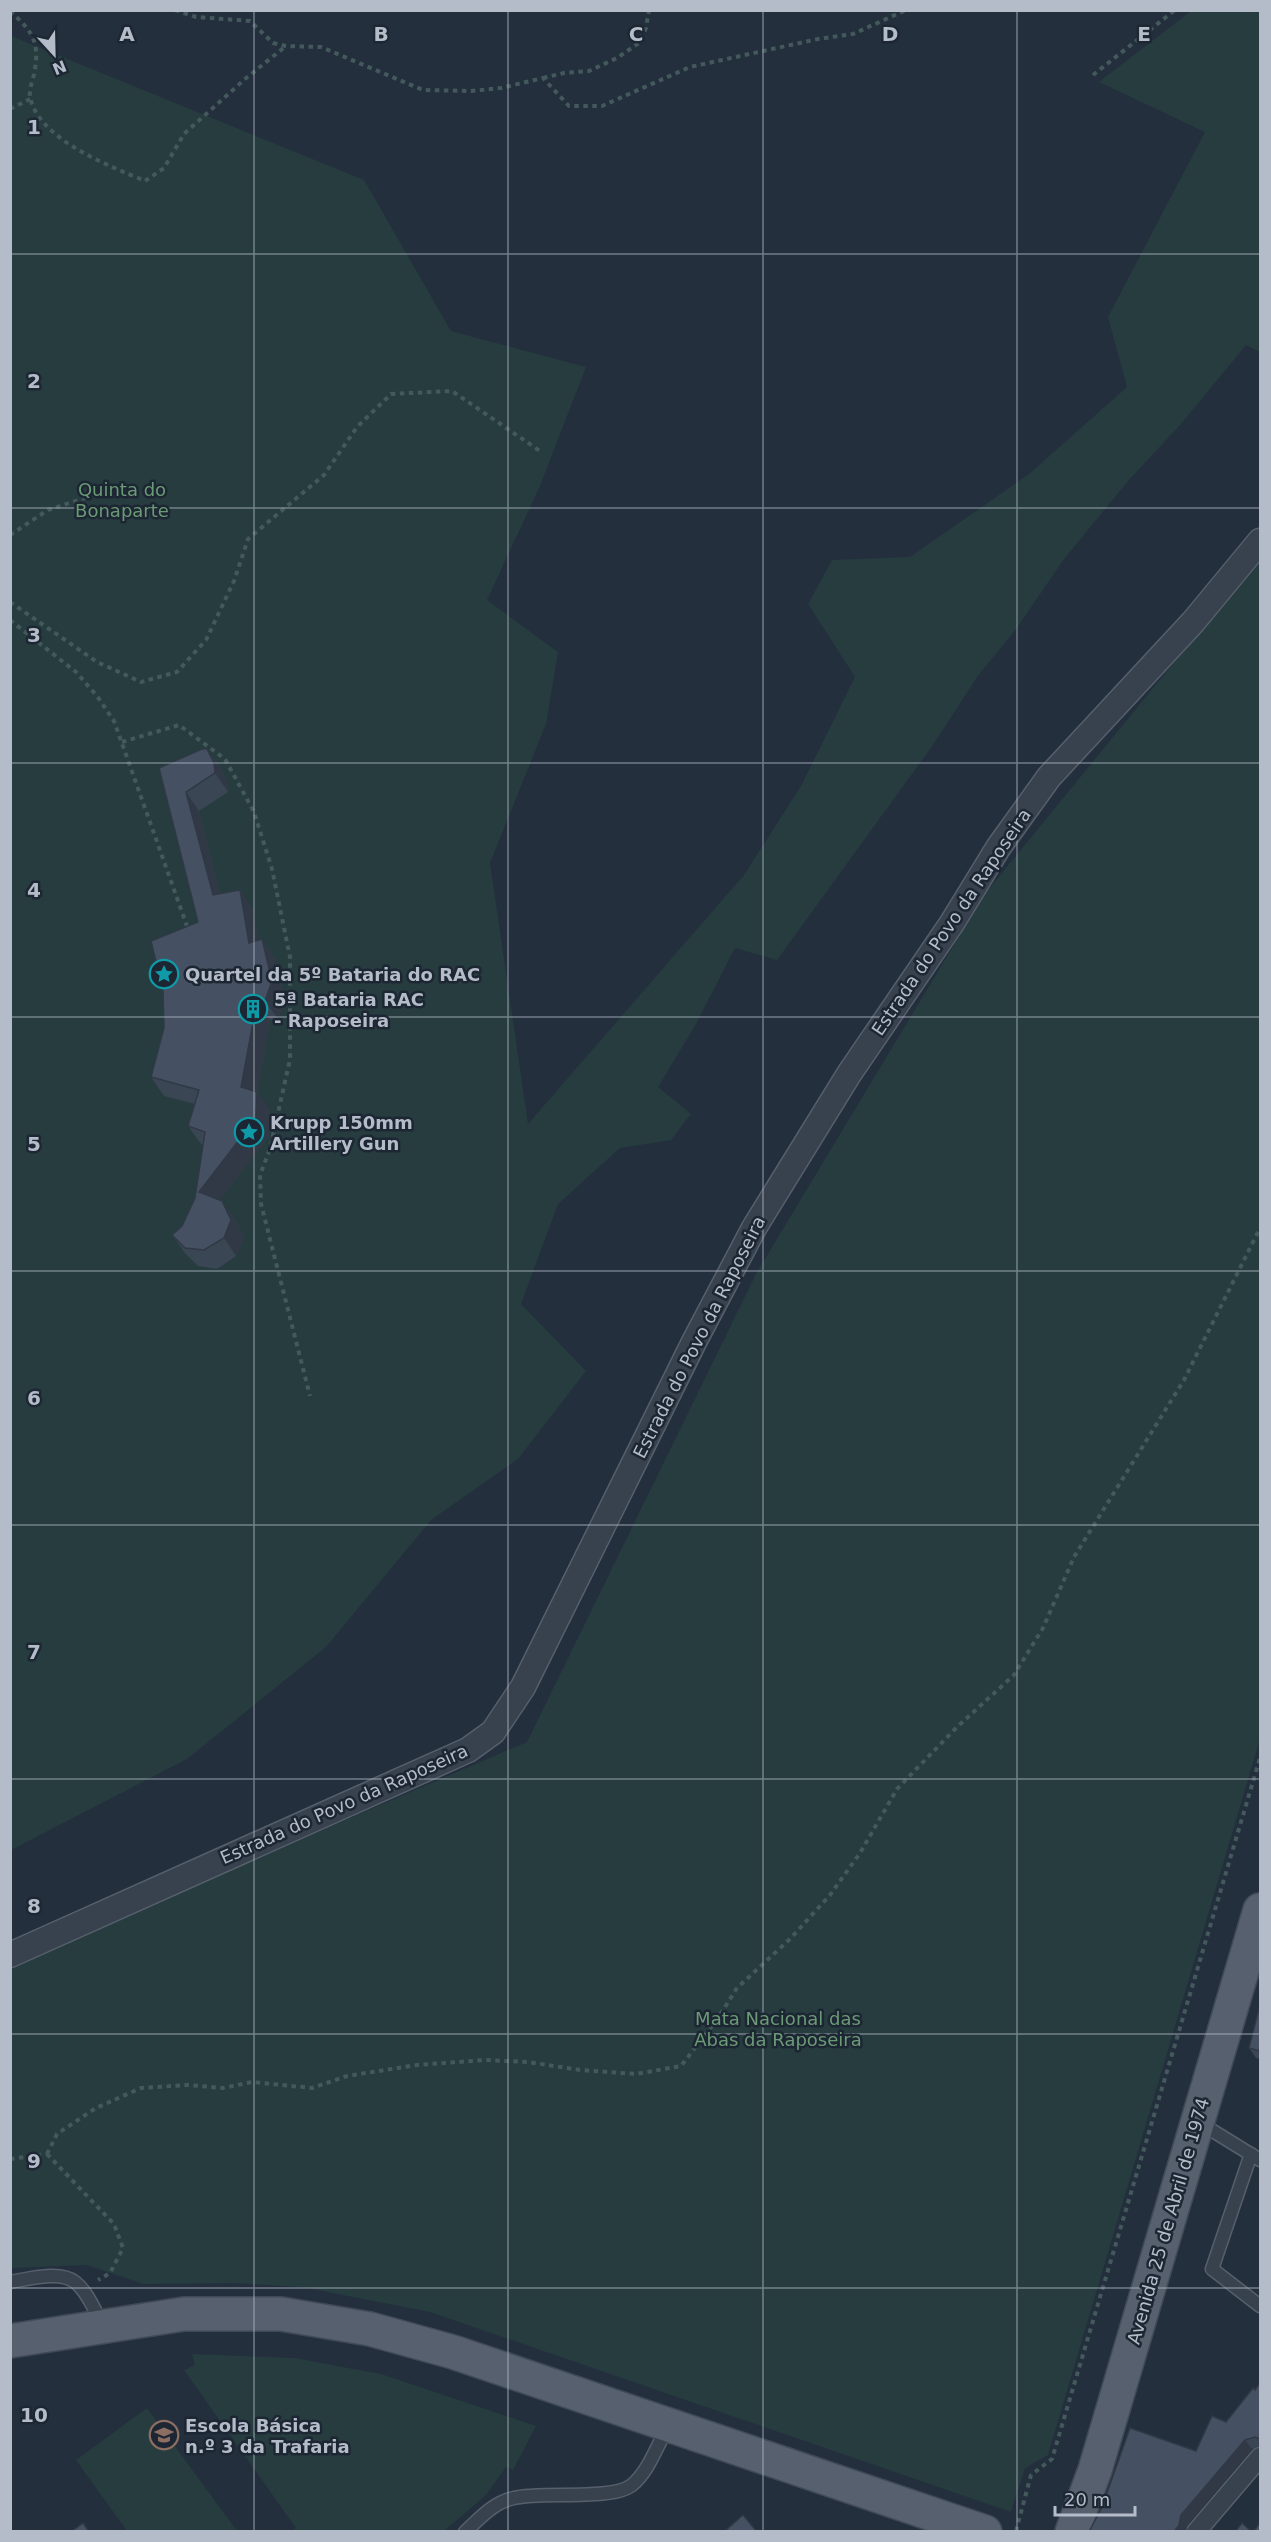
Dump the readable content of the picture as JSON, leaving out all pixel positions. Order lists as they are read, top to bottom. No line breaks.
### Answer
{"streets":{"main road":["Avenida 25 de Abril de 1974"],"street":["Estrada do Povo da Raposeira"]},"parks":["Quinta do Bonaparte","Mata Nacional das Abas da Raposeira"],"places":{"place":["Quartel da 5º Bataria do RAC","Krupp 150mm Artillery Gun"],"building":["5ª Bataria RAC - Raposeira"],"school or university":["Escola Básica n.º 3 da Trafaria"]},"scale_bar":"20 m","north":"bottom","grid":{"columns":["A","B","C","D","E"],"rows":["1","2","3","4","5","6","7","8","9","10"]}}
